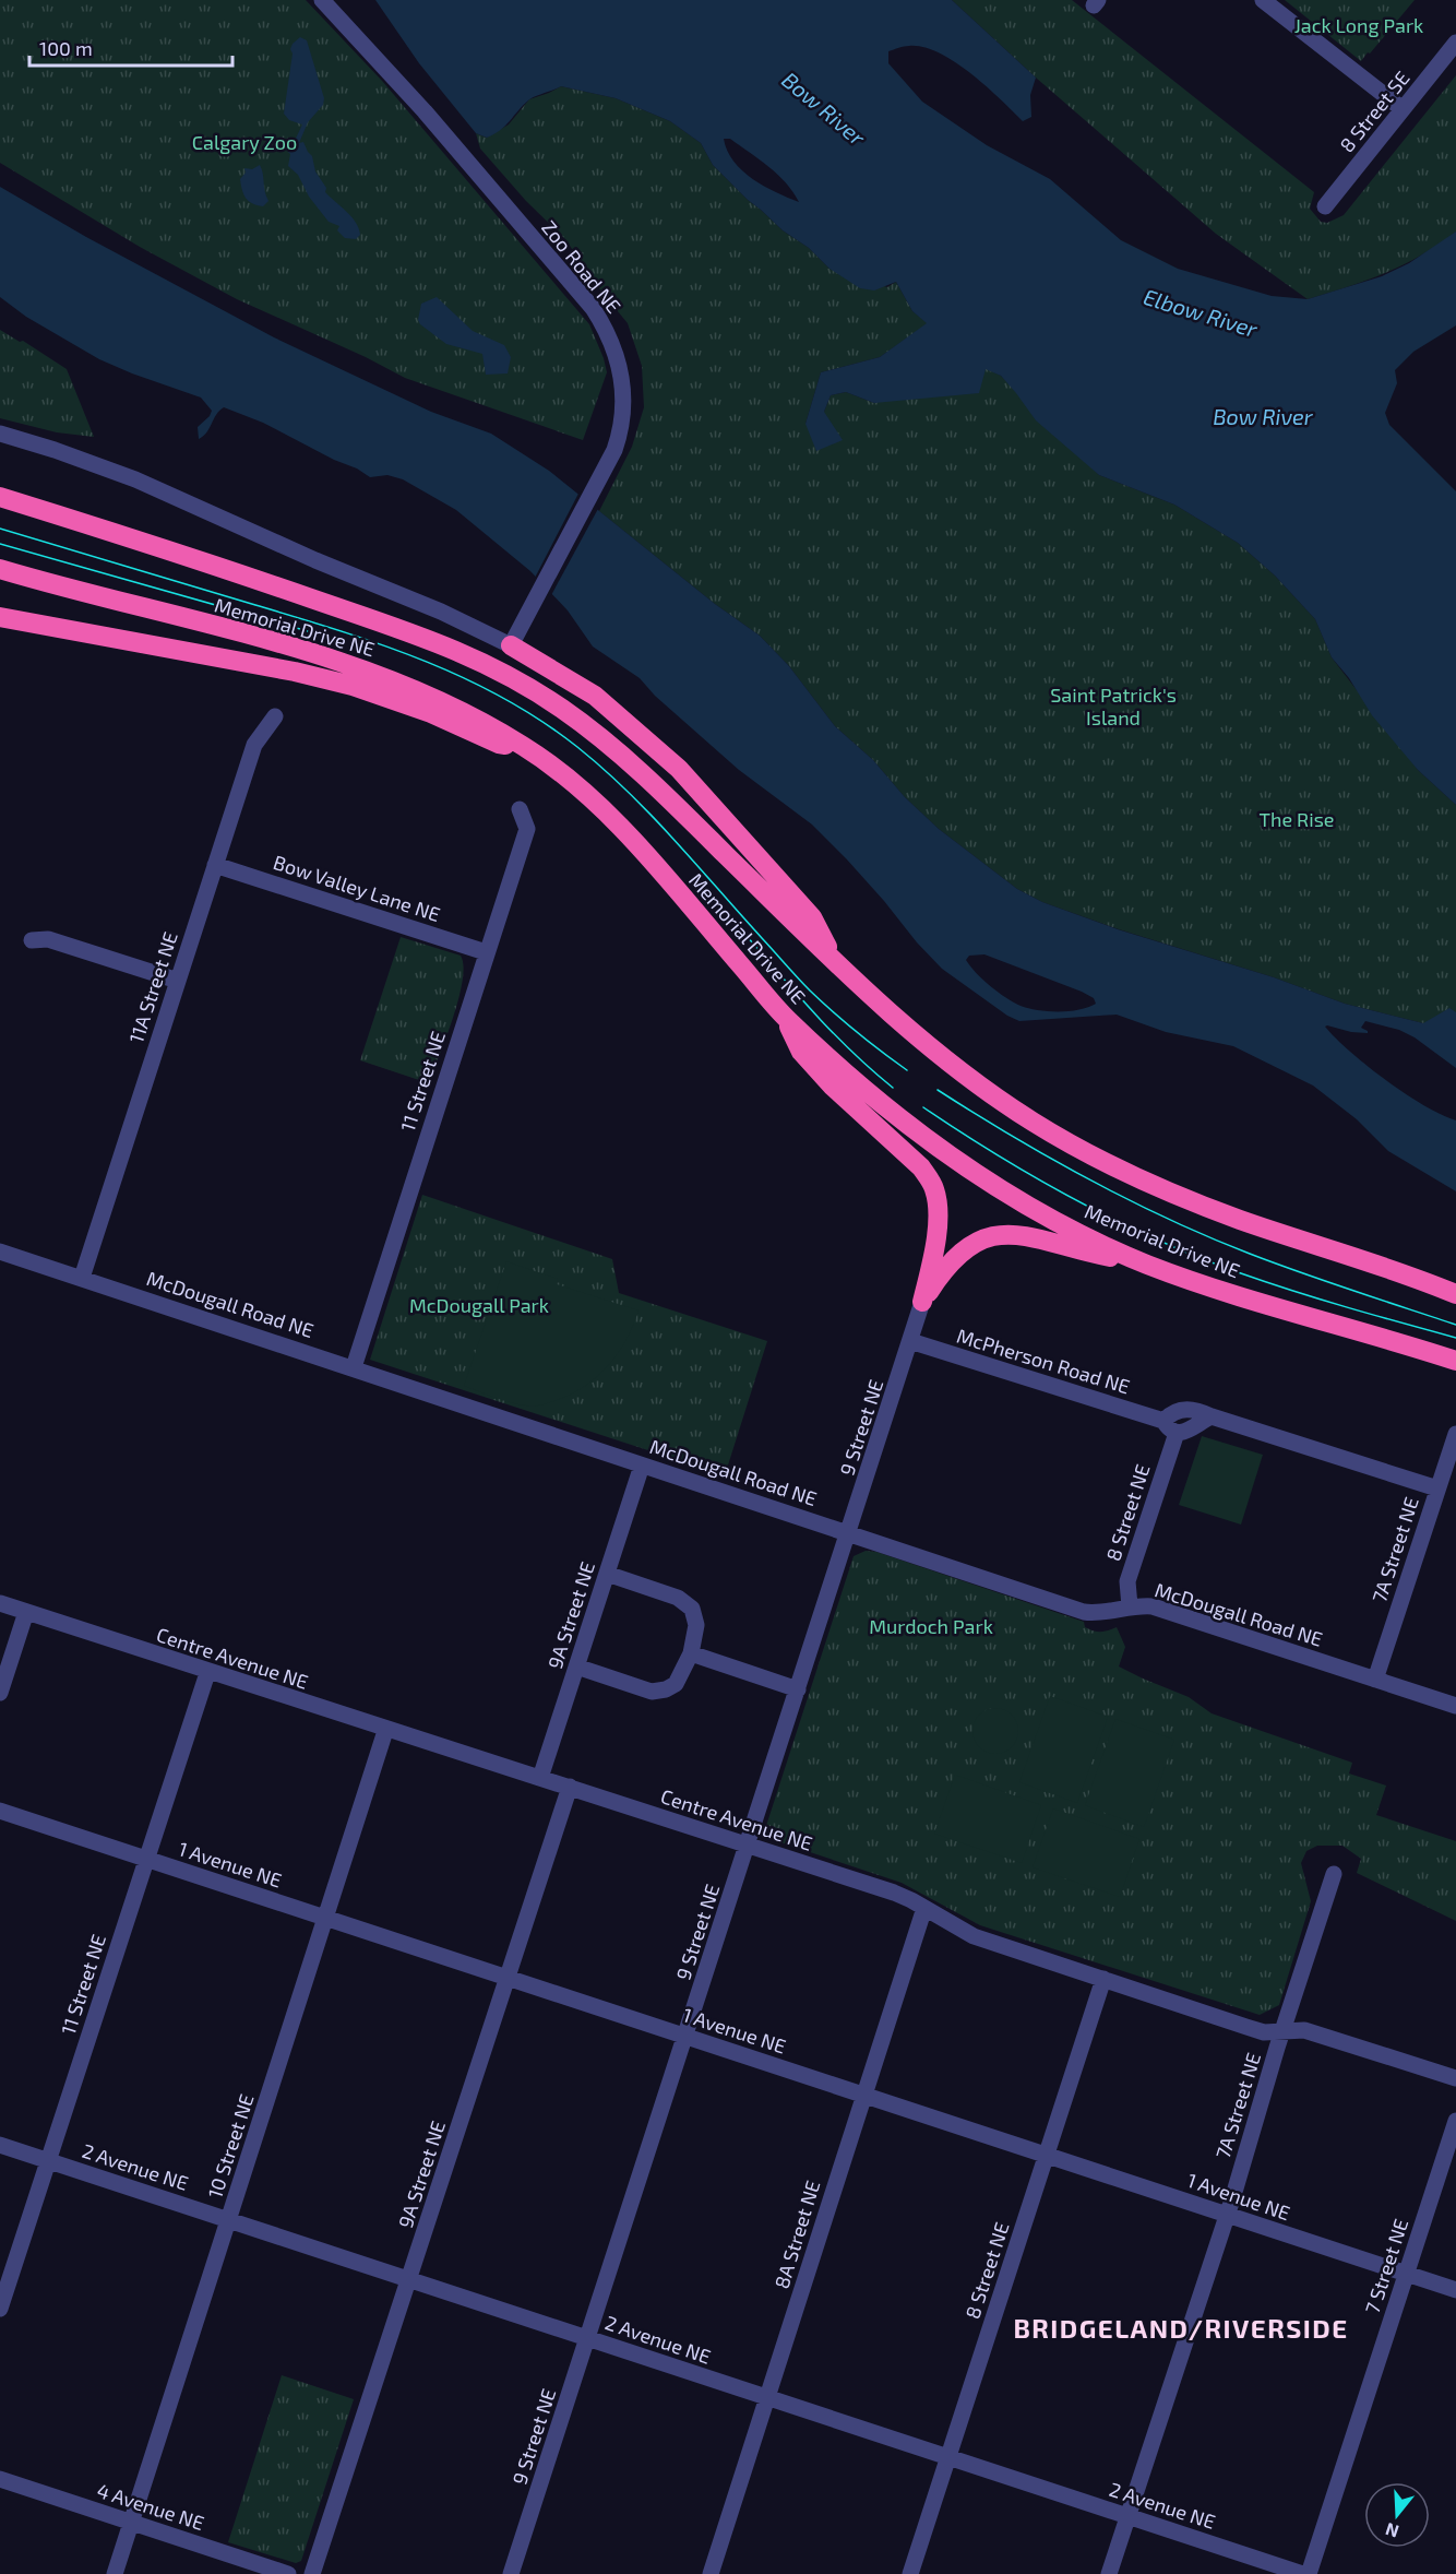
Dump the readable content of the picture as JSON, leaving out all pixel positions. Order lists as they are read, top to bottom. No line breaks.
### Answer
{"streets":{"highway":["Memorial Drive NE"],"street":["8 Street SE","Zoo Road NE","Bow Valley Lane NE","11A Street NE","11 Street NE","McDougall Road NE","McPherson Road NE","9 Street NE","8 Street NE","7A Street NE","9A Street NE","Centre Avenue NE","1 Avenue NE","10 Street NE","2 Avenue NE","8A Street NE","7 Street NE","4 Avenue NE"]},"crossings":[["Bow Valley Lane NE","11A Street NE"],["Bow Valley Lane NE","11 Street NE"],["11A Street NE","McDougall Road NE"],["11 Street NE","McDougall Road NE"],["11 Street NE","Centre Avenue NE"],["11 Street NE","1 Avenue NE"],["11 Street NE","2 Avenue NE"],["McDougall Road NE","9 Street NE"],["McDougall Road NE","8 Street NE"],["McDougall Road NE","7A Street NE"],["McDougall Road NE","9A Street NE"],["McPherson Road NE","9 Street NE"],["McPherson Road NE","8 Street NE"],["9 Street NE","Centre Avenue NE"],["9 Street NE","1 Avenue NE"],["9 Street NE","2 Avenue NE"],["8 Street NE","Centre Avenue NE"],["8 Street NE","1 Avenue NE"],["8 Street NE","2 Avenue NE"],["7A Street NE","Centre Avenue NE"],["7A Street NE","1 Avenue NE"],["7A Street NE","2 Avenue NE"],["9A Street NE","Centre Avenue NE"],["9A Street NE","1 Avenue NE"],["9A Street NE","2 Avenue NE"],["Centre Avenue NE","10 Street NE"],["Centre Avenue NE","8A Street NE"],["1 Avenue NE","10 Street NE"],["1 Avenue NE","8A Street NE"],["1 Avenue NE","7 Street NE"],["10 Street NE","2 Avenue NE"],["10 Street NE","4 Avenue NE"],["2 Avenue NE","8A Street NE"]],"districts":["BRIDGELAND/RIVERSIDE"],"water":["Bow River","Elbow River"],"parks":["Jack Long Park","Calgary Zoo","Saint Patrick's Island","The Rise","McDougall Park","Murdoch Park"],"scale_bar":"100 m","north":"bottom"}
